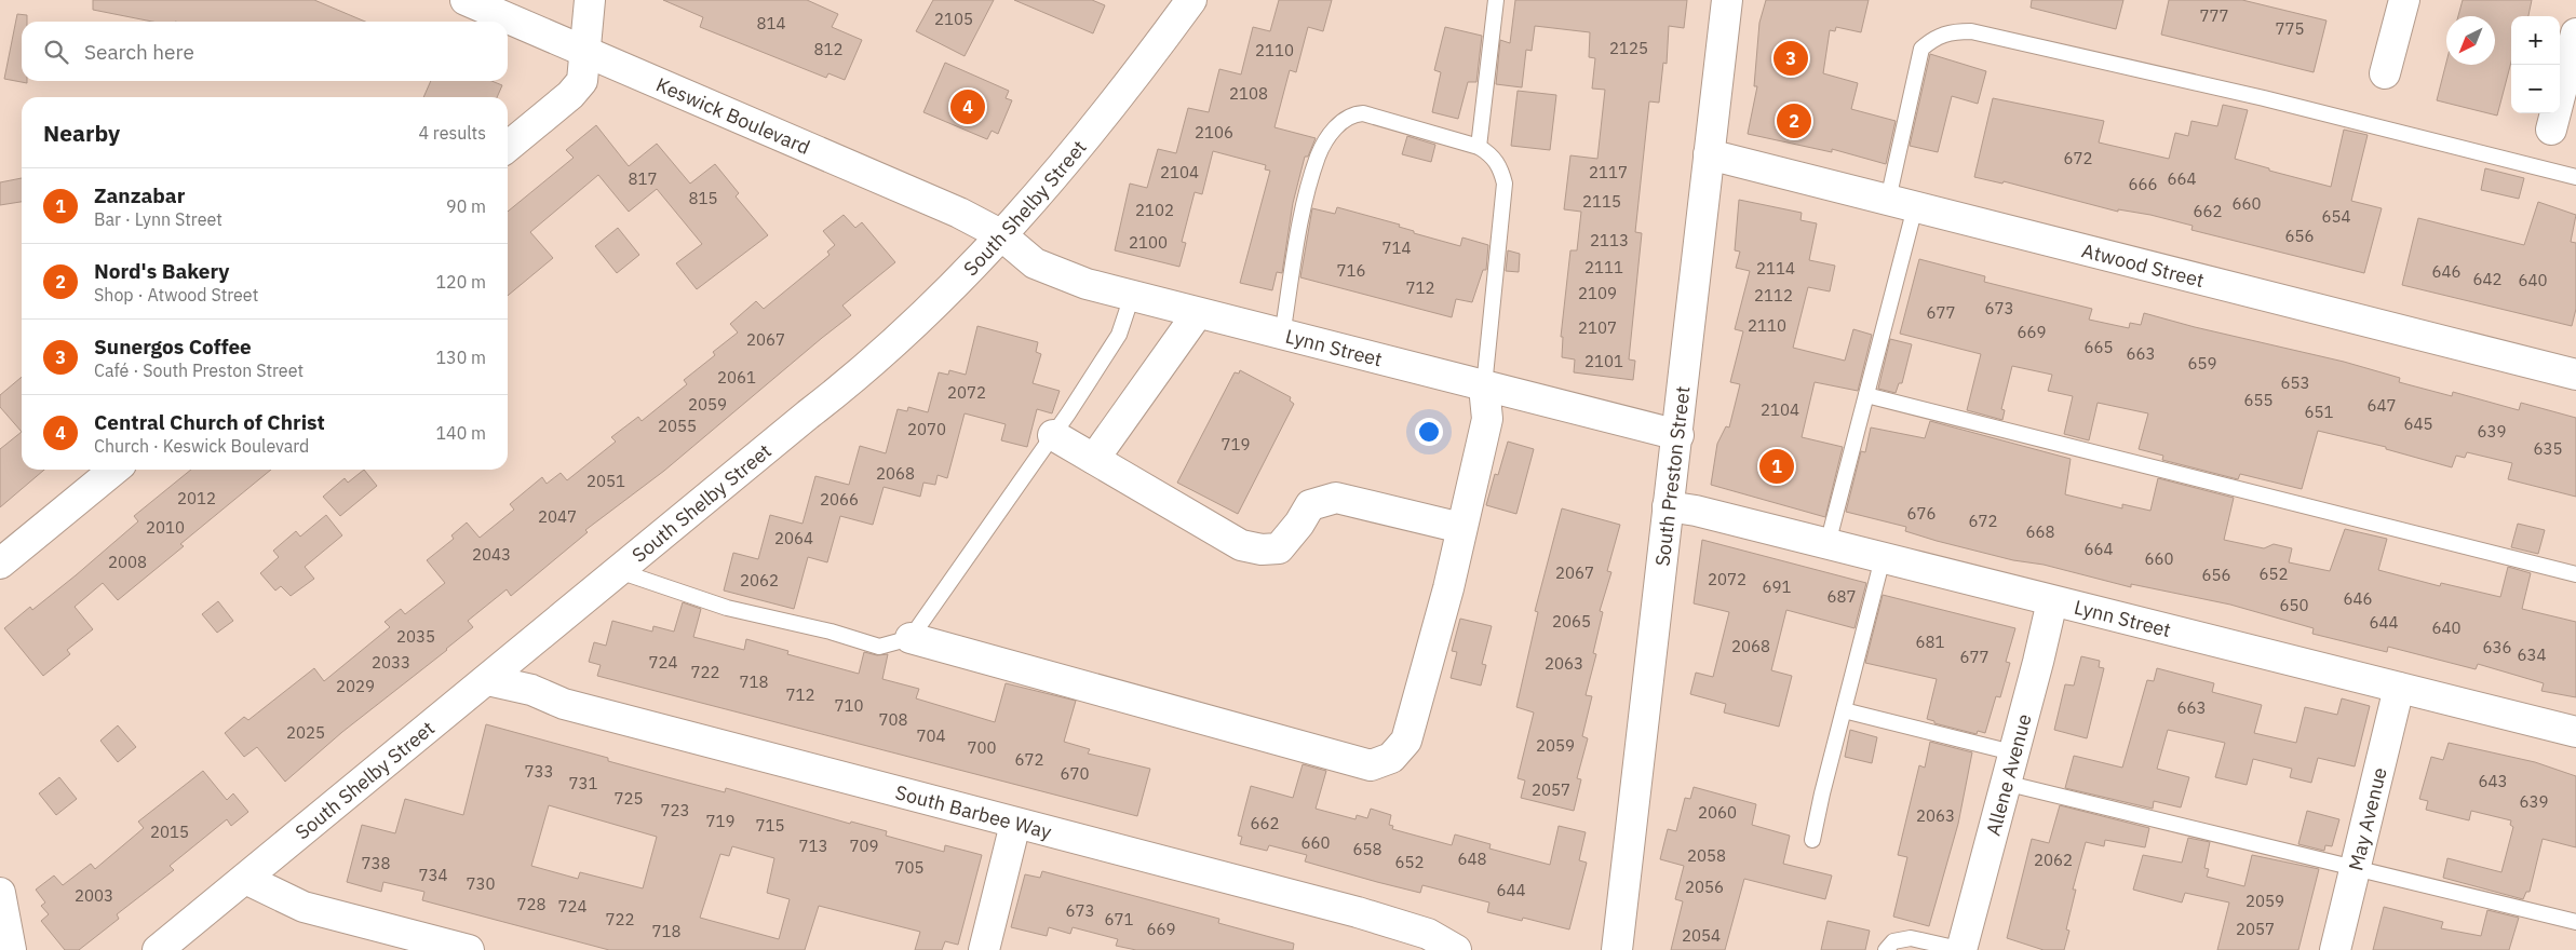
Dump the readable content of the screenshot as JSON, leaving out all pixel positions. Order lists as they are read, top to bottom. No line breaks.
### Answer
{"streets":{"street":["Keswick Boulevard","South Shelby Street","Atwood Street","Lynn Street","South Preston Street","Allene Avenue","South Barbee Way","May Avenue"]},"crossings":[["Keswick Boulevard","South Shelby Street"],["Keswick Boulevard","Lynn Street"],["South Shelby Street","Lynn Street"],["South Shelby Street","South Barbee Way"],["Atwood Street","South Preston Street"],["Lynn Street","South Preston Street"],["Lynn Street","Allene Avenue"],["Lynn Street","May Avenue"]],"house_numbers":["777","2105","814","775","2125","812","2110","2108","2106","672","2104","2117","817","664","666","815","2115","660","2102","662","654","656","2113","2100","714","2111","2114","716","646","642","640","712","2109","2112","673","677","2110","2107","669","2067","665","663","2101","659","2061","653","2072","655","2059","647","2104","651","645","2055","2070","639","719","635","2068","2051","2012","2066","676","2047","672","2010","668","2064","664","2043","660","2008","2067","652","656","2072","2062","691","687","646","650","2065","644","640","2035","681","2068","636","634","677","2033","724","2063","722","718","2029","712","710","663","708","2025","704","2059","700","672","733","670","643","731","2057","725","639","723","2060","2063","719","662","715","2015","660","713","709","658","2058","648","2062","652","738","705","734","730","2056","644","2003","2059","728","724","673","722","671","669","2057","718","2054"],"north":"bottom left","page":{"map_buttons":["+","−"],"search":"Search here","pins":["3","4","2","1"],"heading":["Nearby","4 results"],"list":[{"mark":"1","name":"Zanzabar","note":"Bar · Lynn Street","value":"90 m"},{"mark":"2","name":"Nord's Bakery","note":"Shop · Atwood Street","value":"120 m"},{"mark":"3","name":"Sunergos Coffee","note":"Café · South Preston Street","value":"130 m"},{"mark":"4","name":"Central Church of Christ","note":"Church · Keswick Boulevard","value":"140 m"}]}}
